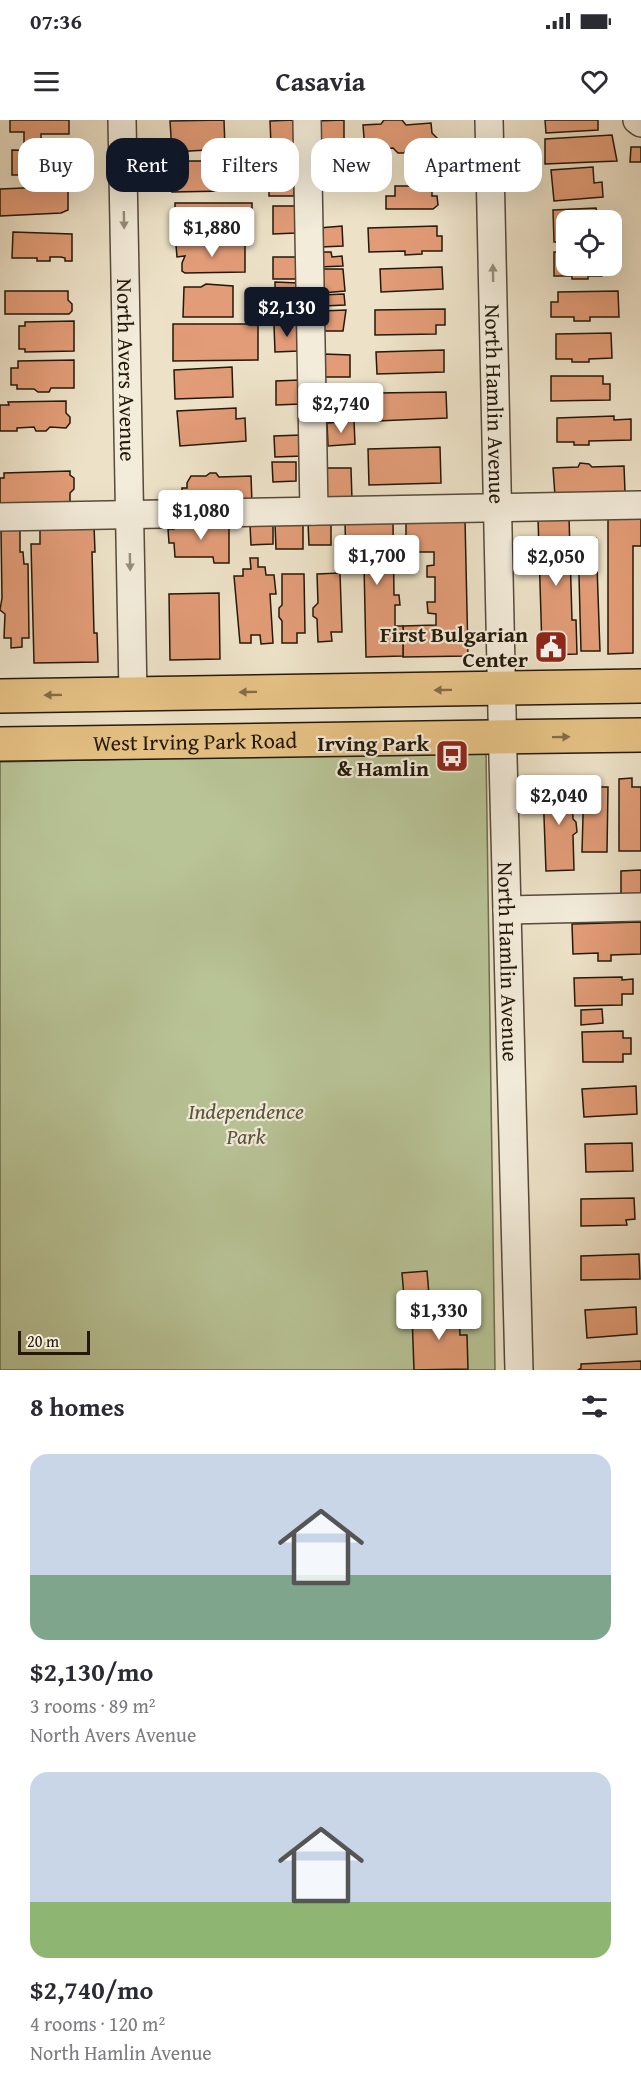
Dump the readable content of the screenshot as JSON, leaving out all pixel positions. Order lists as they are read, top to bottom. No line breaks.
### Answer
{"streets":{"main road":["West Irving Park Road"],"street":["North Avers Avenue","North Hamlin Avenue"]},"crossings":[["North Hamlin Avenue","West Irving Park Road"]],"parks":["Independence Park"],"places":{"public building":["First Bulgarian Center"],"bus stop":["Irving Park & Hamlin"]},"scale_bar":"20 m","page":{"status":"07:36","header":"Casavia","chip":["Buy","Rent","Filters","New","Apartment"],"price":["$1,880","$2,130","$2,740","$1,080","$1,700","$2,050","$2,040","$1,330"],"scale":"20 m","heading":"8 homes","list":[{"name":"$2,130/mo","note":"3 rooms · 89 m² · North Avers Avenue"},{"name":"$2,740/mo","note":"4 rooms · 120 m² · North Hamlin Avenue"}]}}
